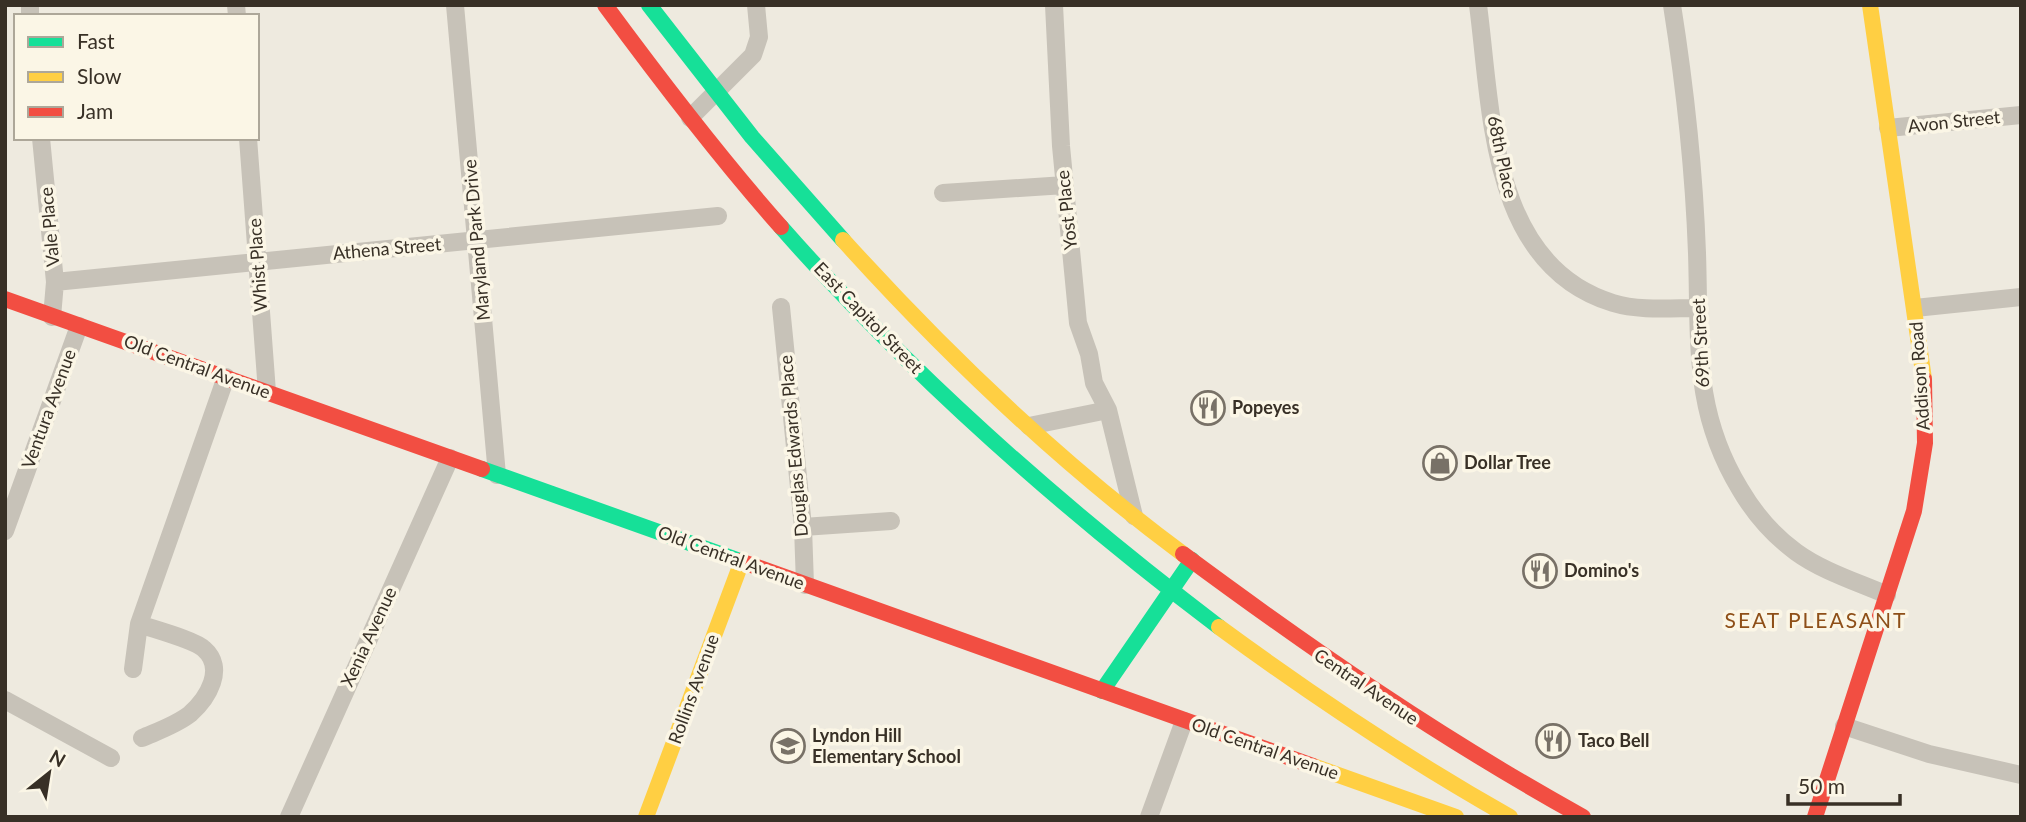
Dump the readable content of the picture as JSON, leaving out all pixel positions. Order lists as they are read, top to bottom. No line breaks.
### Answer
{"streets":{"main road":["East Capitol Street","Old Central Avenue","Addison Road","Central Avenue","Rollins Avenue"],"street":["Avon Street","68th Place","Yost Place","Vale Place","Maryland Park Drive","Athena Street","Whist Place","69th Street","Ventura Avenue","Douglas Edwards Place","Xenia Avenue"]},"crossings":[["Avon Street","Addison Road"],["68th Place","69th Street"],["Yost Place","East Capitol Street"],["Vale Place","Athena Street"],["Vale Place","Old Central Avenue"],["Maryland Park Drive","Athena Street"],["Maryland Park Drive","Old Central Avenue"],["Athena Street","Whist Place"],["Whist Place","Old Central Avenue"],["East Capitol Street","Central Avenue"],["69th Street","Addison Road"],["Old Central Avenue","Ventura Avenue"],["Old Central Avenue","Douglas Edwards Place"],["Old Central Avenue","Xenia Avenue"],["Old Central Avenue","Rollins Avenue"]],"districts":["SEAT PLEASANT"],"places":{"restaurant":["Popeyes","Domino's","Taco Bell"],"shop":["Dollar Tree"],"school or university":["Lyndon Hill Elementary School"]},"legend":["Fast","Slow","Jam"],"scale_bar":"50 m","north":"top right"}
